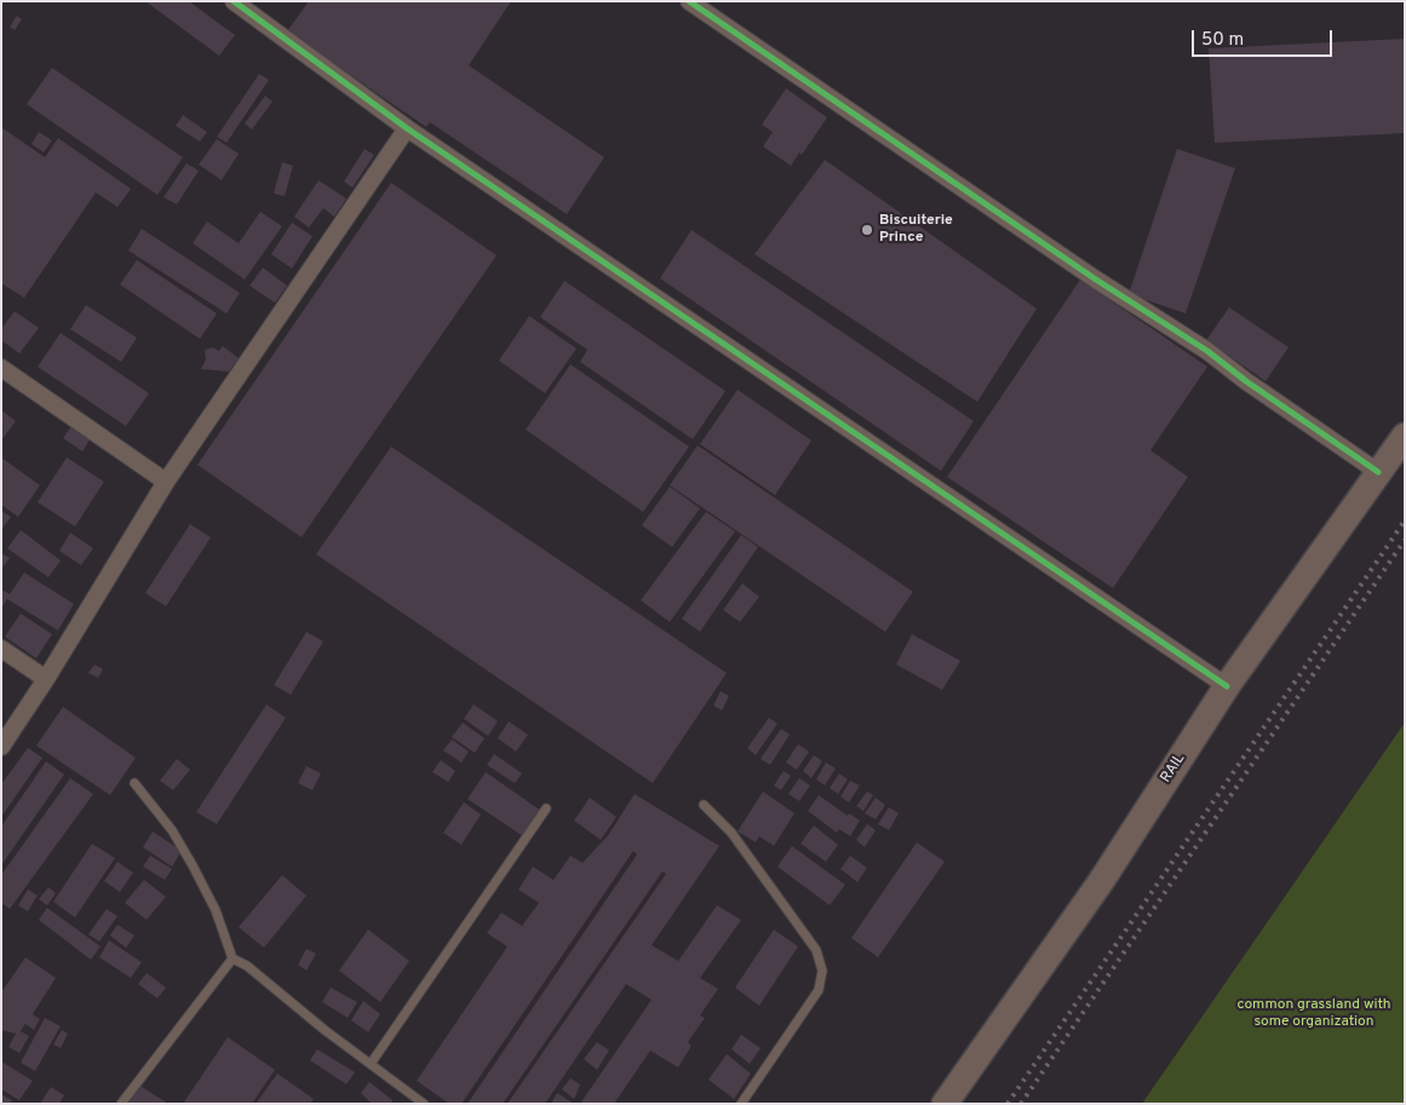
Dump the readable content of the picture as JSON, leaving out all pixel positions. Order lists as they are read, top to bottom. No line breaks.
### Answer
{"streets":{"main road":["RAIL"]},"parks":["common grassland with some organization"],"places":["Biscuiterie Prince"],"scale_bar":"50 m"}
